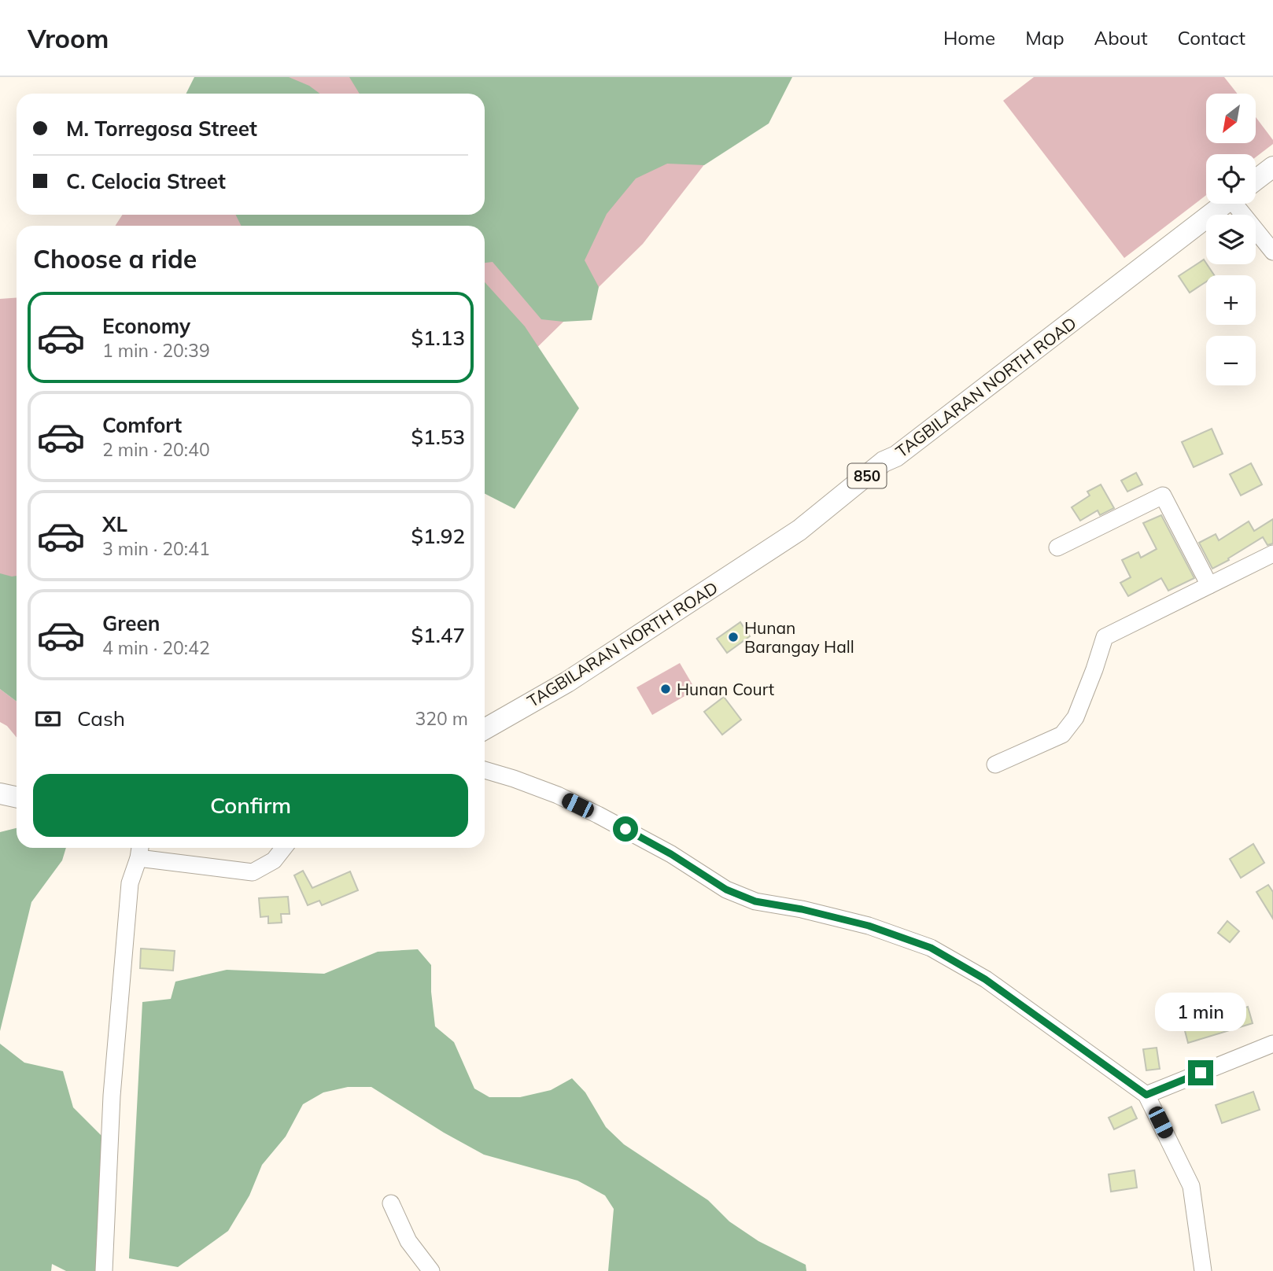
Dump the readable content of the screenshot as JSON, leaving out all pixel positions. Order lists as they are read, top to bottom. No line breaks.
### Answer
{"streets":{"main road":["TAGBILARAN NORTH ROAD","850"]},"places":["Hunan Barangay Hall","Hunan Court"],"north":"bottom left","page":{"header":"Vroom","nav":["Home","Map","About","Contact"],"map_buttons":["+","−"],"banner":["M. Torregosa Street","C. Celocia Street"],"heading":"Choose a ride","list":[{"name":"Economy","note":"1 min · 20:39","value":"$1.13"},{"name":"Comfort","note":"2 min · 20:40","value":"$1.53"},{"name":"XL","note":"3 min · 20:41","value":"$1.92"},{"name":"Green","note":"4 min · 20:42","value":"$1.47"}],"pay":["Cash","320 m"],"buttons":"Confirm","bubble":"1 min"}}
